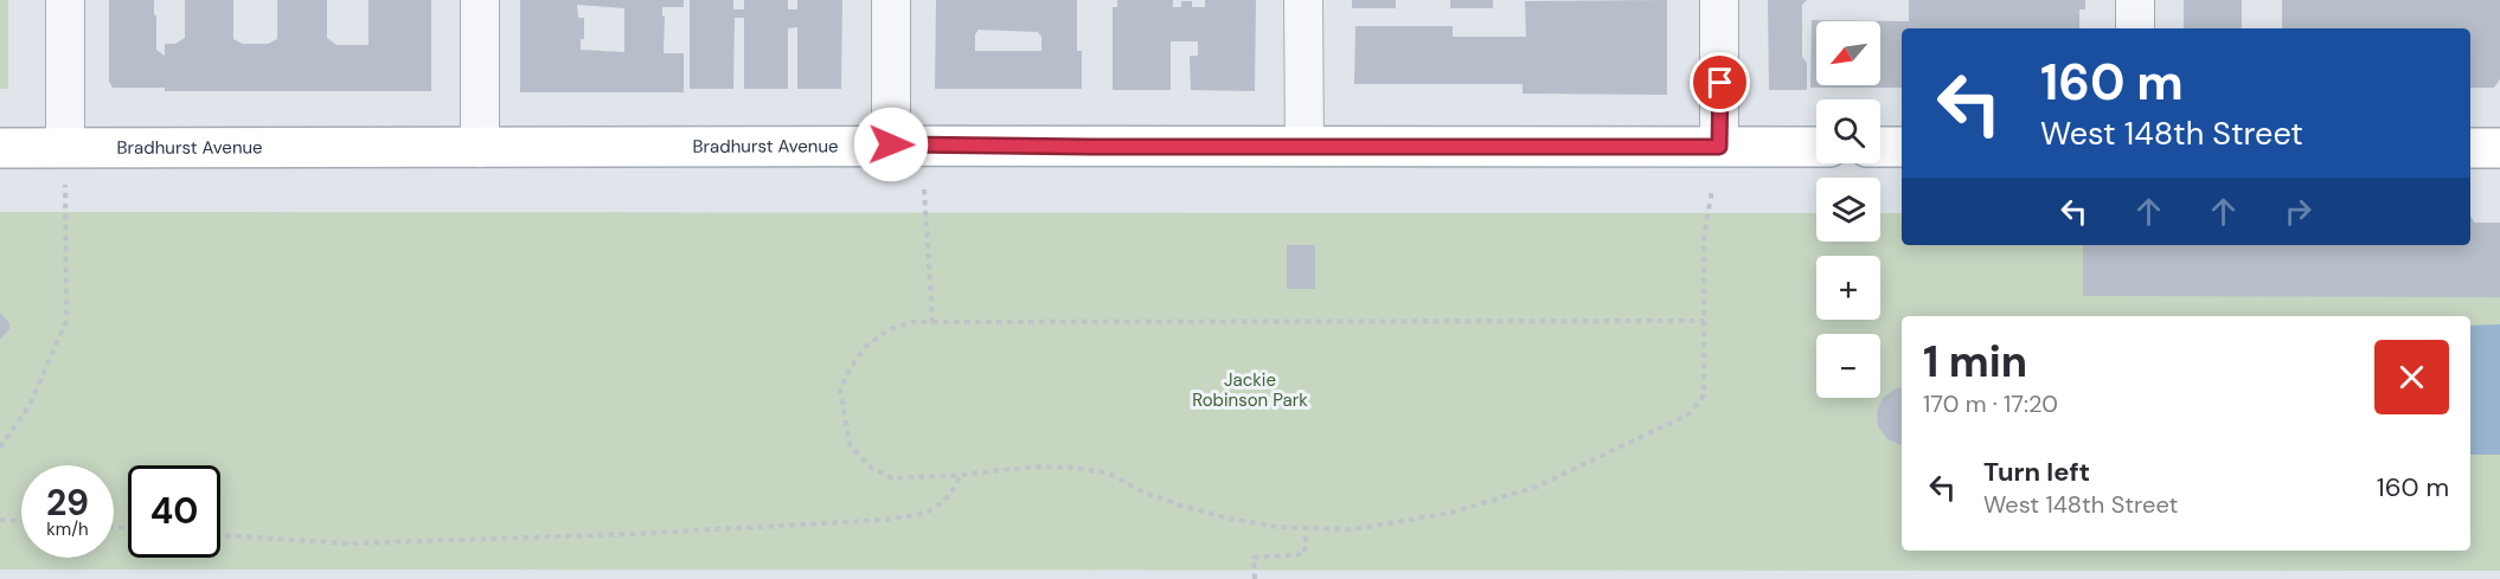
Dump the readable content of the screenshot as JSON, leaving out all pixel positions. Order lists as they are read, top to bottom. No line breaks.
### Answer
{"streets":{"street":["Bradhurst Avenue"]},"parks":["Jackie Robinson Park"],"north":"bottom left","page":{"map_buttons":["+","−"],"turn":["160 m","West 148th Street"],"heading":["1 min","170 m · 17:20"],"list":[{"name":"Turn left","note":"West 148th Street","value":"160 m"}],"speed":"29 km/h","limit":"40"}}
